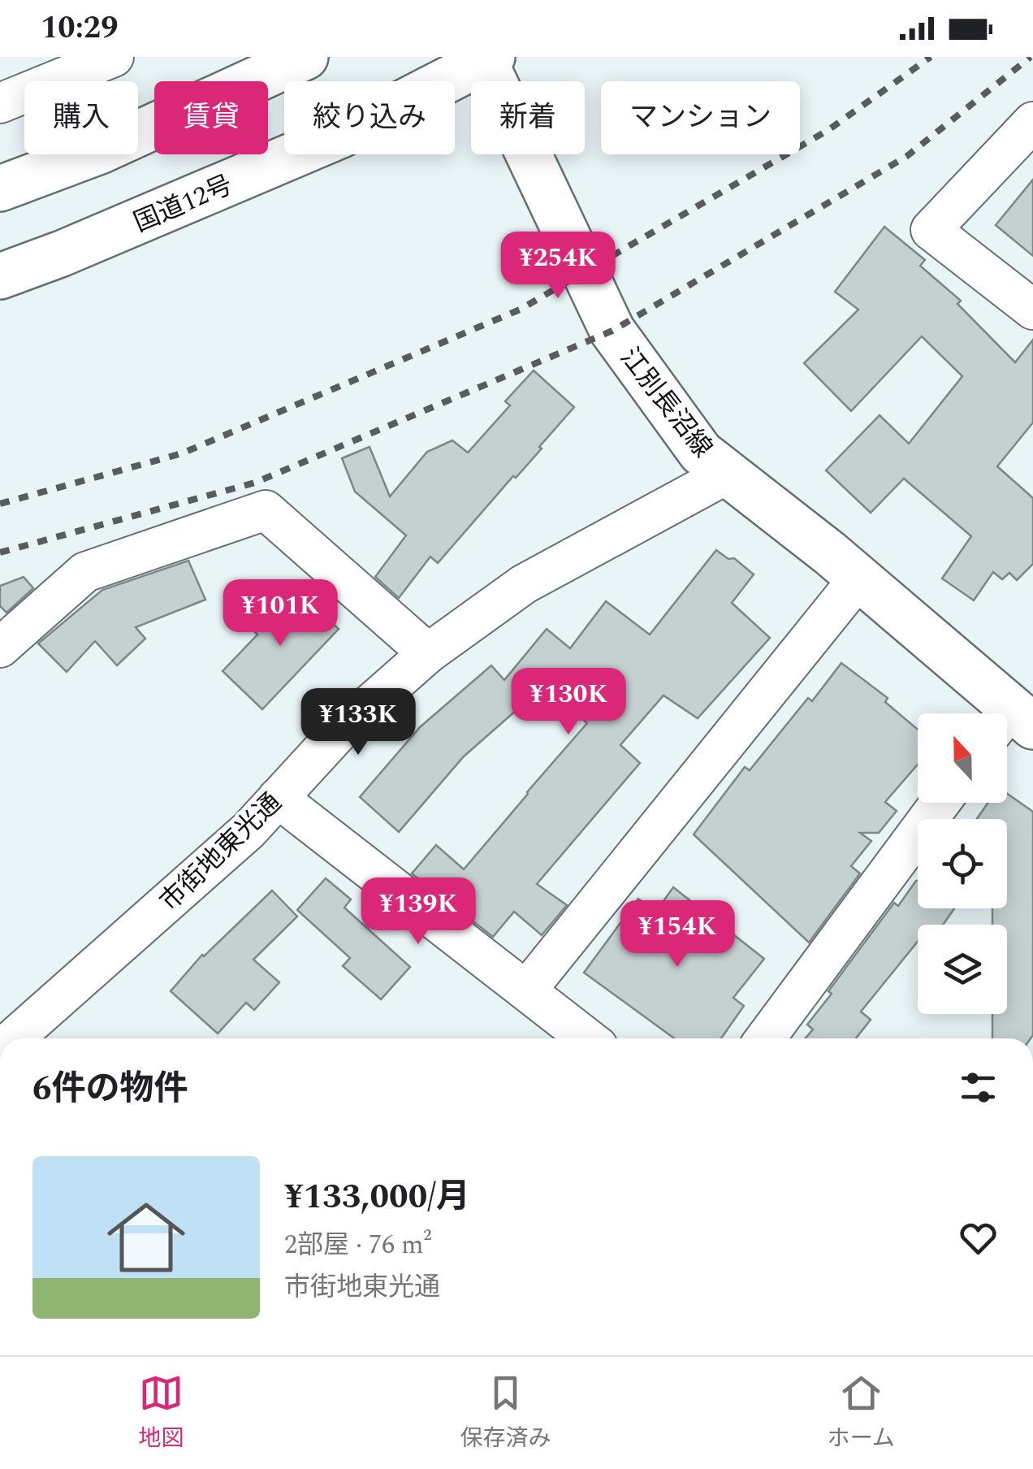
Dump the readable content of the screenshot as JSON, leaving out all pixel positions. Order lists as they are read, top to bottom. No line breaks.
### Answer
{"streets":{"main road":["国道12号","江別長沼線"],"street":["市街地東光通"]},"crossings":[["国道12号","江別長沼線"],["江別長沼線","市街地東光通"]],"north":"top","page":{"status":"10:29","chip":["購入","賃貸","絞り込み","新着","マンション"],"price":["¥254K","¥101K","¥130K","¥133K","¥139K","¥154K"],"heading":"6件の物件","list":[{"name":"¥133,000/月","note":"2部屋 · 76 m² · 市街地東光通"}],"tabs":["地図","保存済み","ホーム"]}}
